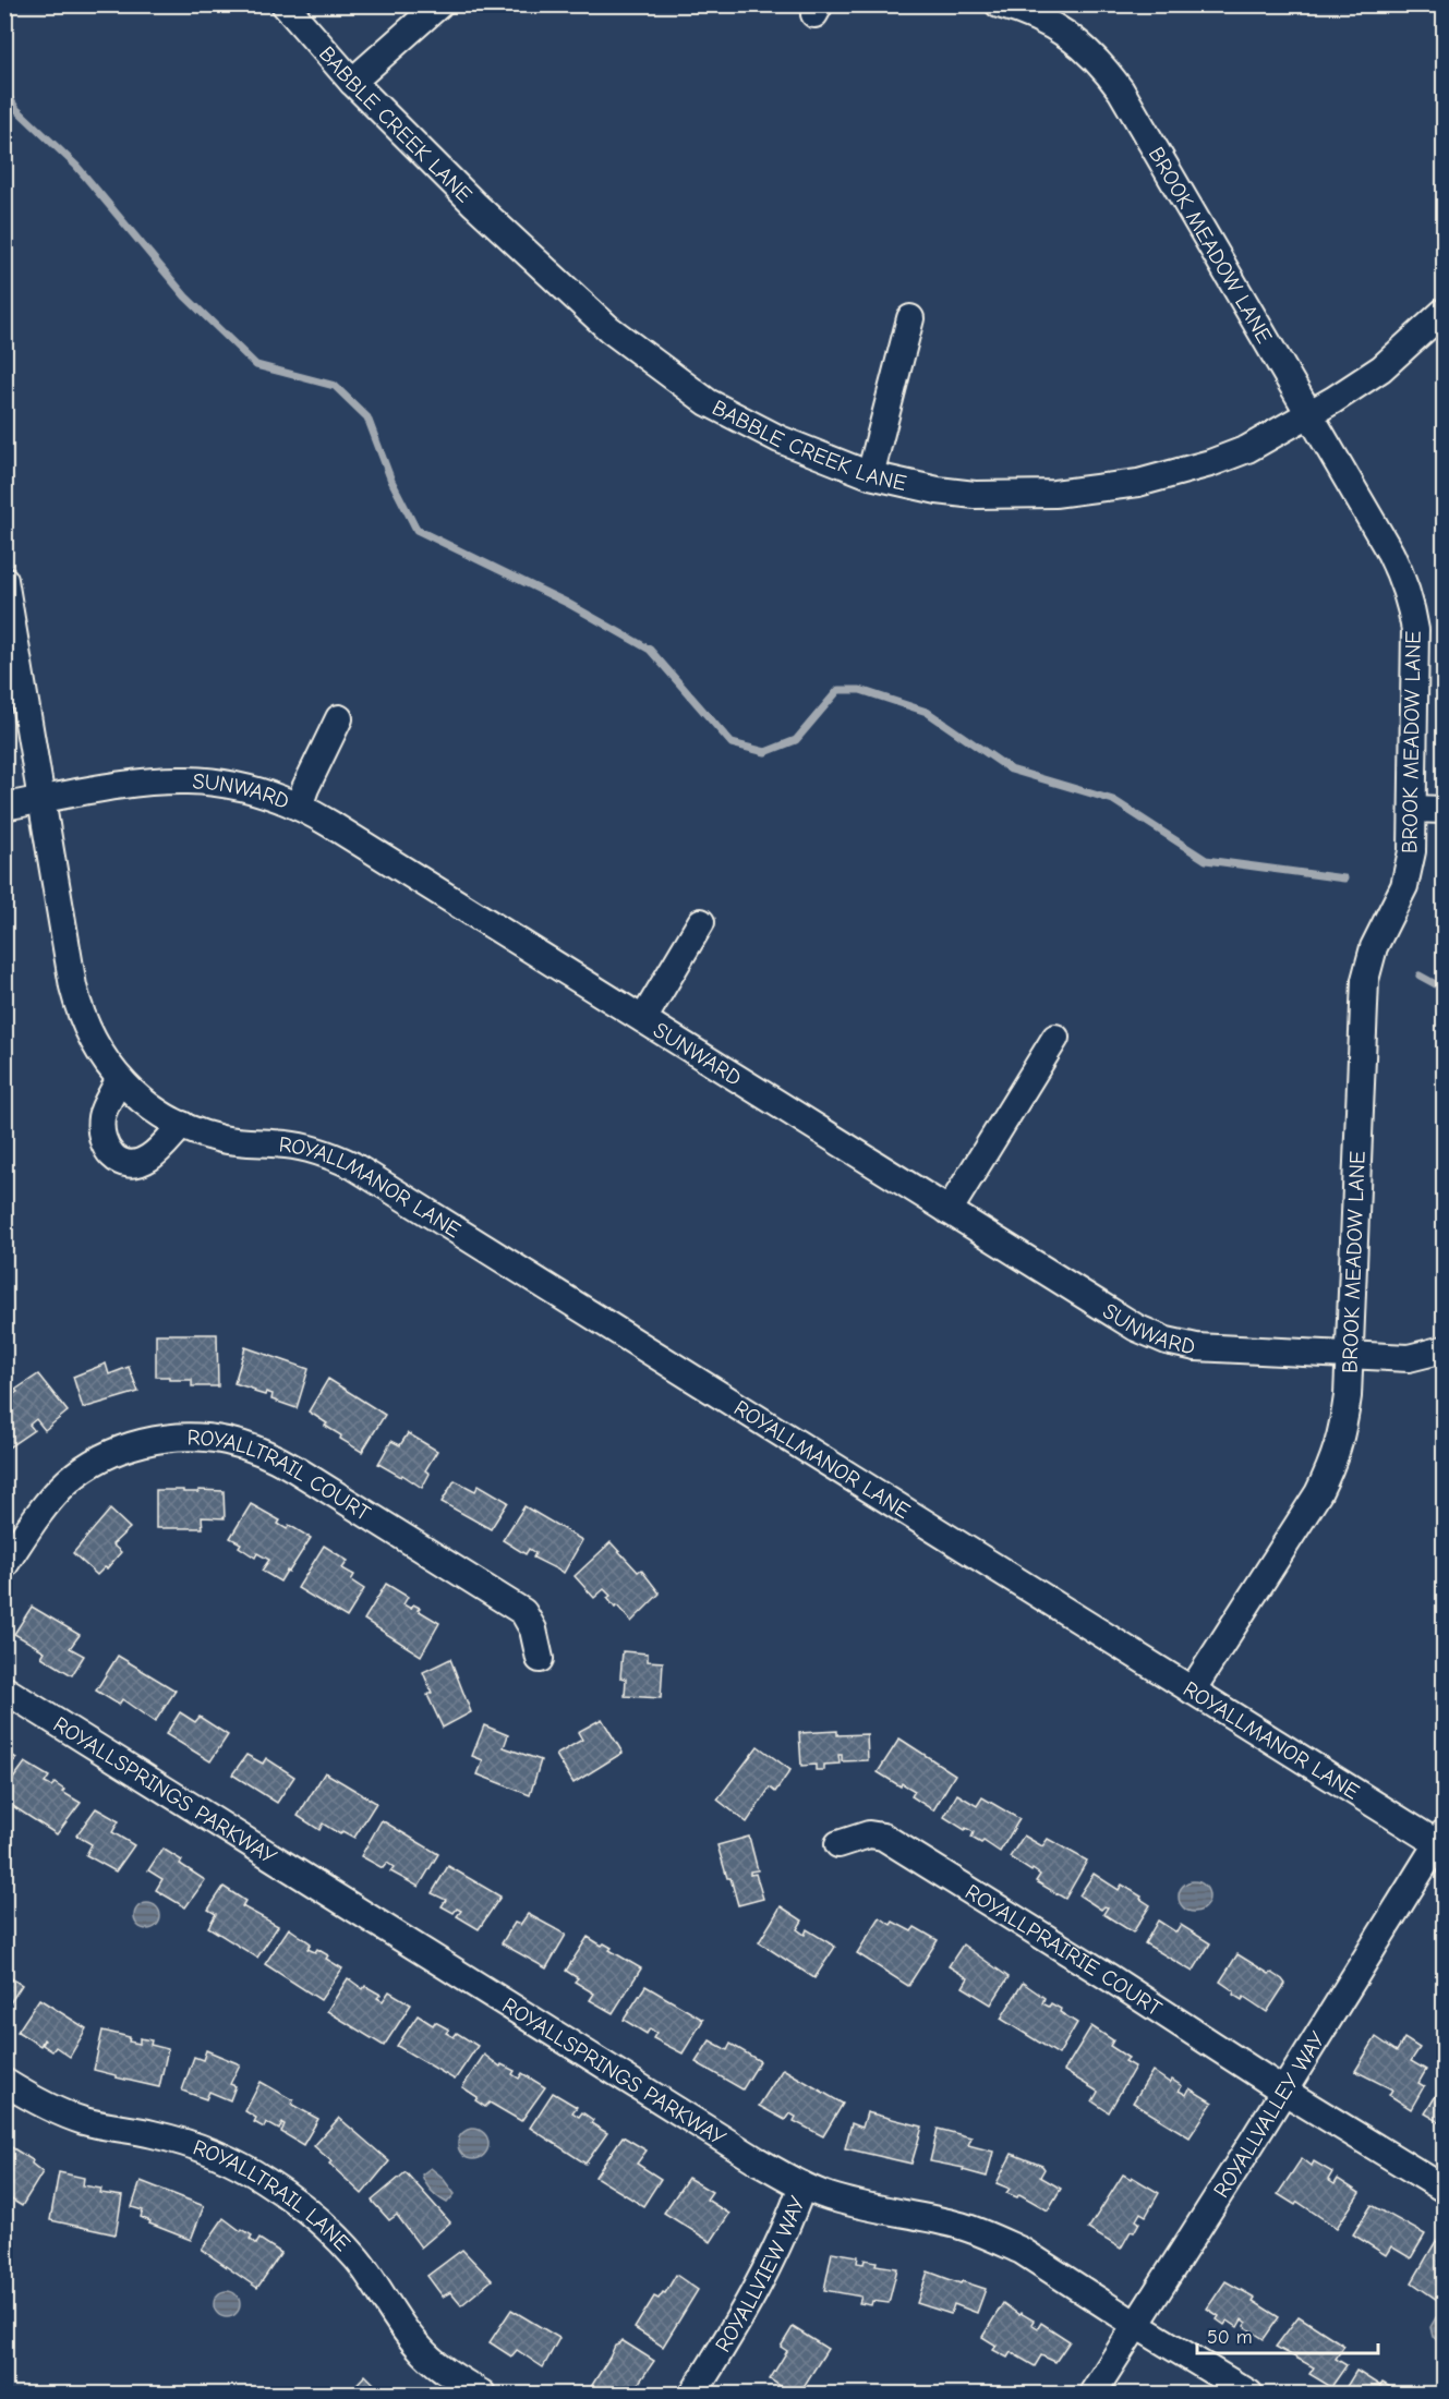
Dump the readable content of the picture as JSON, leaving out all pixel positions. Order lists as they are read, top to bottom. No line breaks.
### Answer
{"streets":{"street":["BABBLE CREEK LANE","BROOK MEADOW LANE","SUNWARD","ROYALLMANOR LANE","ROYALLTRAIL COURT","ROYALLSPRINGS PARKWAY","ROYALLPRAIRIE COURT","ROYALLVALLEY WAY","ROYALLTRAIL LANE","ROYALLVIEW WAY"]},"crossings":[["BABBLE CREEK LANE","BROOK MEADOW LANE"],["BROOK MEADOW LANE","SUNWARD"],["BROOK MEADOW LANE","ROYALLMANOR LANE"],["SUNWARD","ROYALLMANOR LANE"],["ROYALLMANOR LANE","ROYALLVALLEY WAY"],["ROYALLSPRINGS PARKWAY","ROYALLVALLEY WAY"],["ROYALLSPRINGS PARKWAY","ROYALLVIEW WAY"],["ROYALLPRAIRIE COURT","ROYALLVALLEY WAY"]],"scale_bar":"50 m"}
